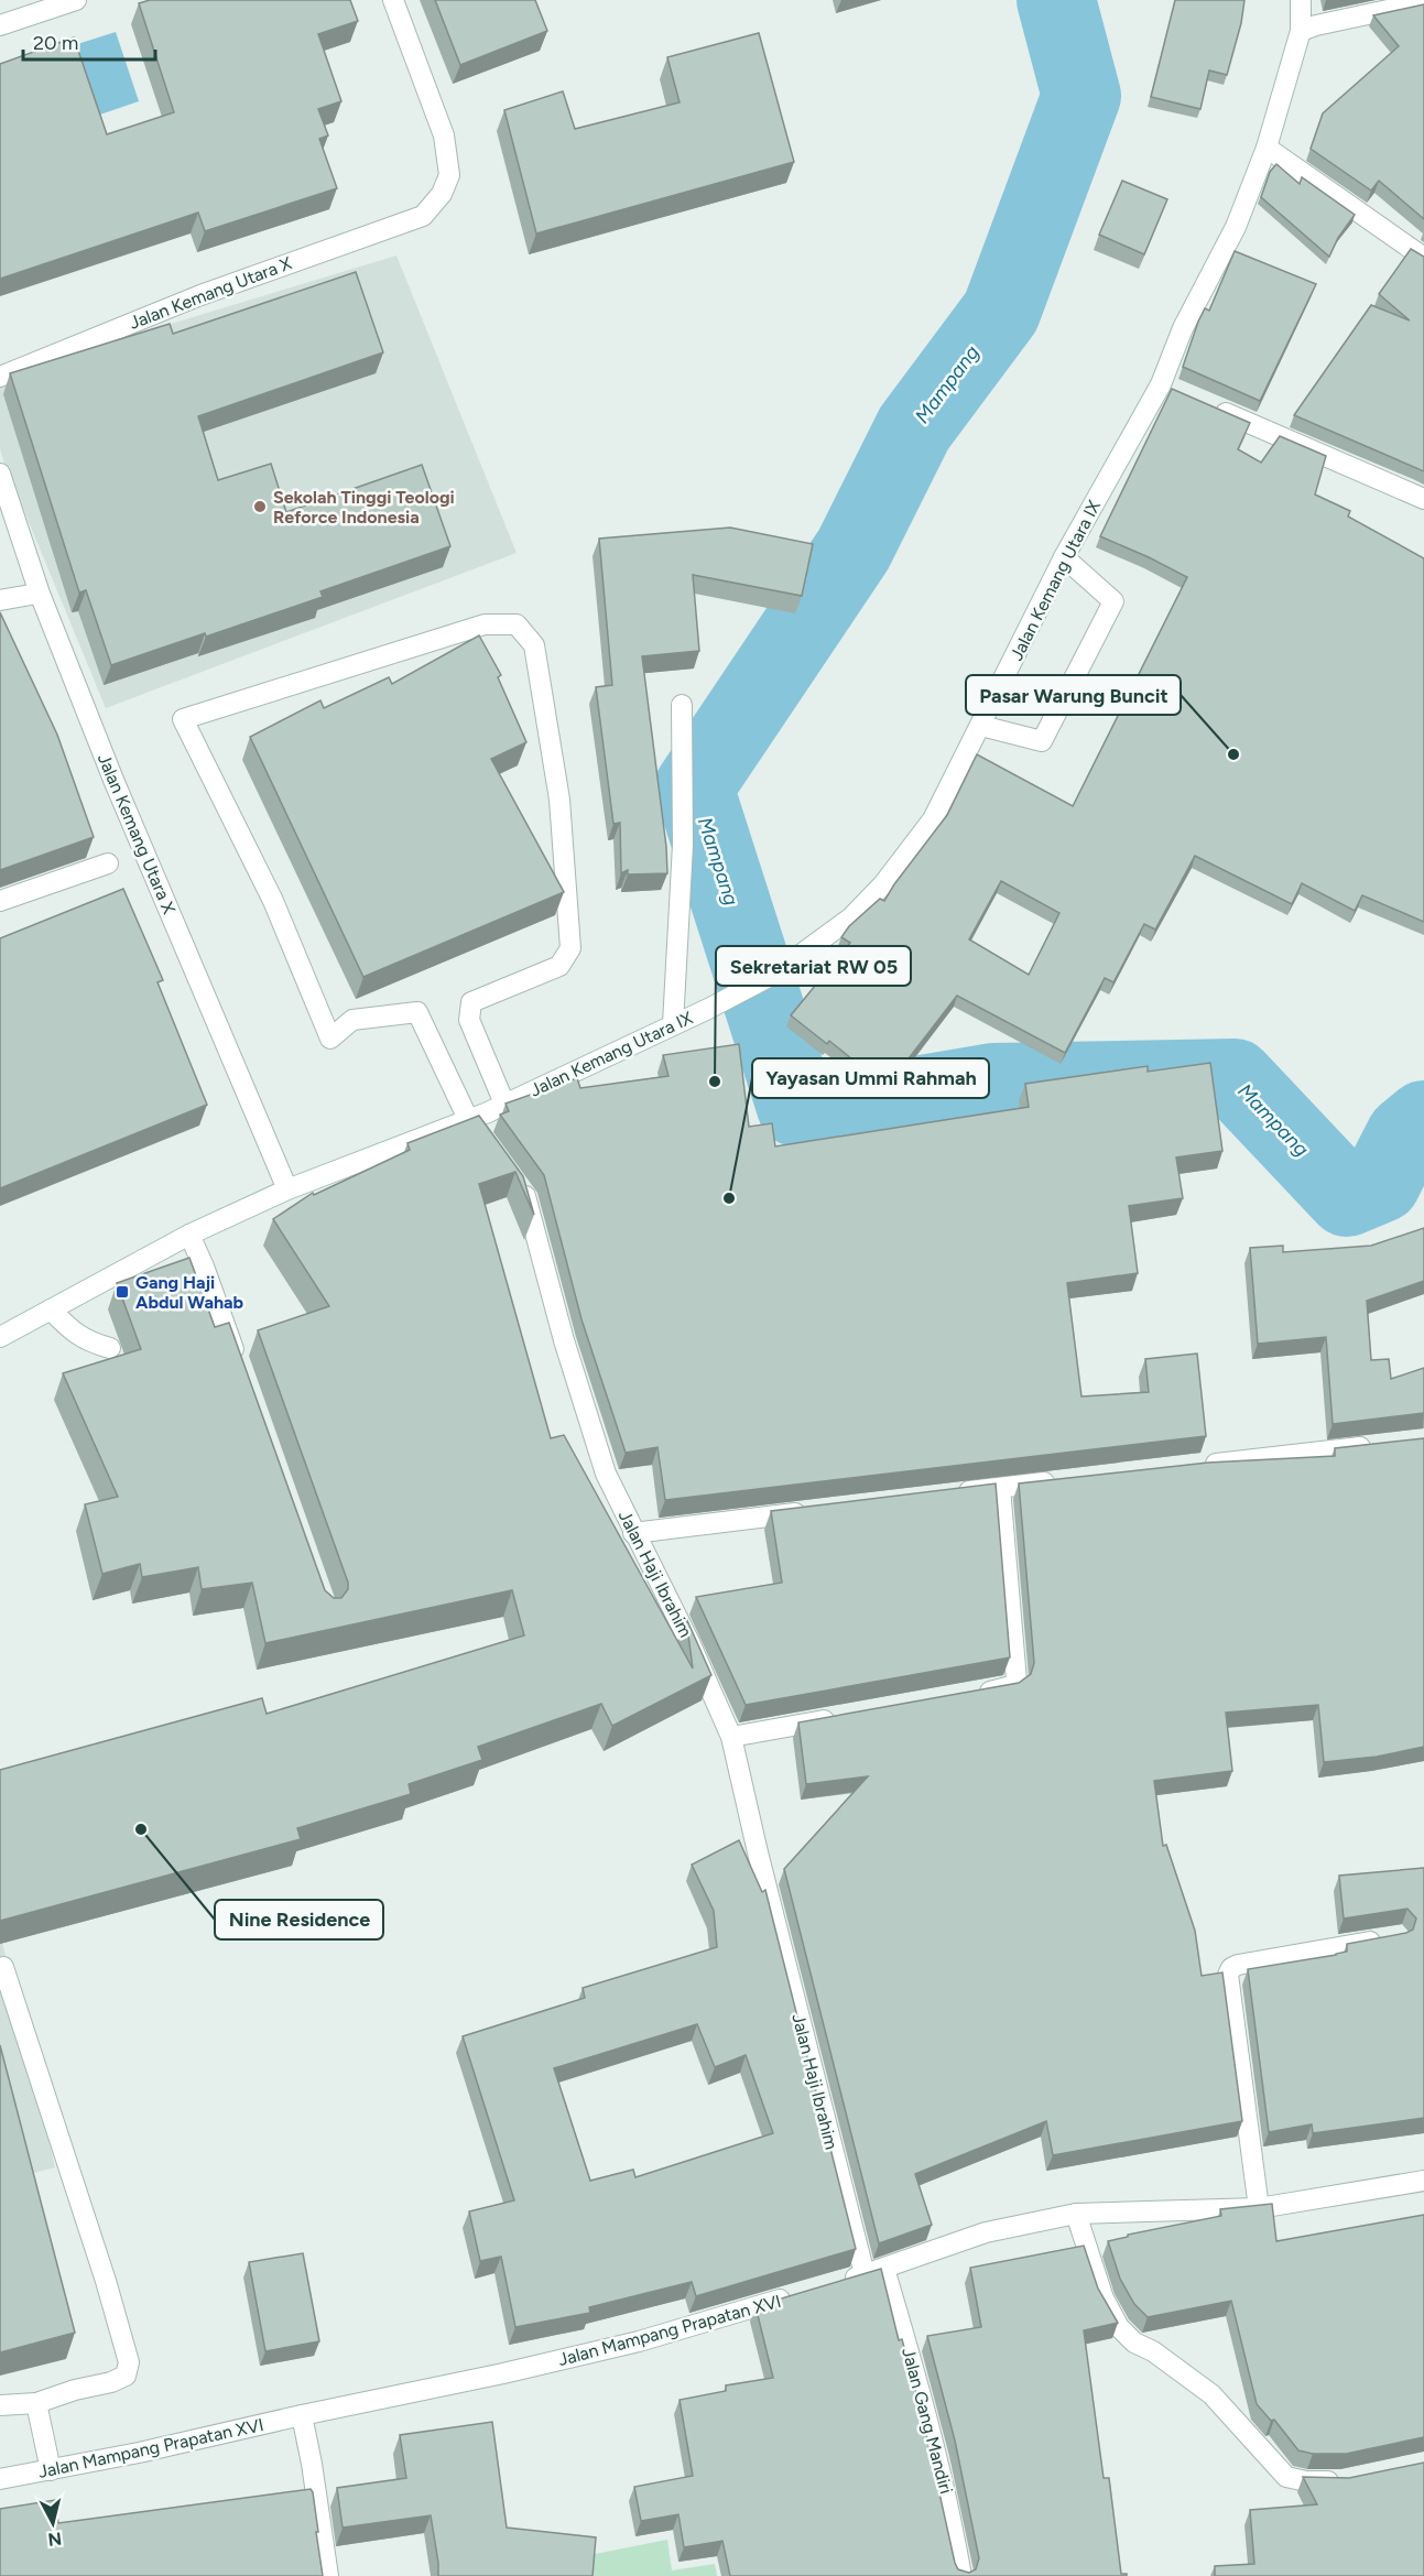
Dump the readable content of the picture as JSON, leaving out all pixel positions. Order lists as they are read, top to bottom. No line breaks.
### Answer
{"streets":{"street":["Jalan Kemang Utara X","Jalan Kemang Utara IX","Jalan Haji Ibrahim","Jalan Mampang Prapatan XVI","Jalan Gang Mandiri"]},"crossings":[["Jalan Kemang Utara X","Jalan Kemang Utara IX"]],"water":["Mampang"],"places":{"other":["Sekolah Tinggi Teologi Reforce Indonesia","Pasar Warung Buncit","Sekretariat RW 05","Yayasan Ummi Rahmah","Nine Residence"],"transit":["Gang Haji Abdul Wahab"]},"scale_bar":"20 m","north":"bottom"}
